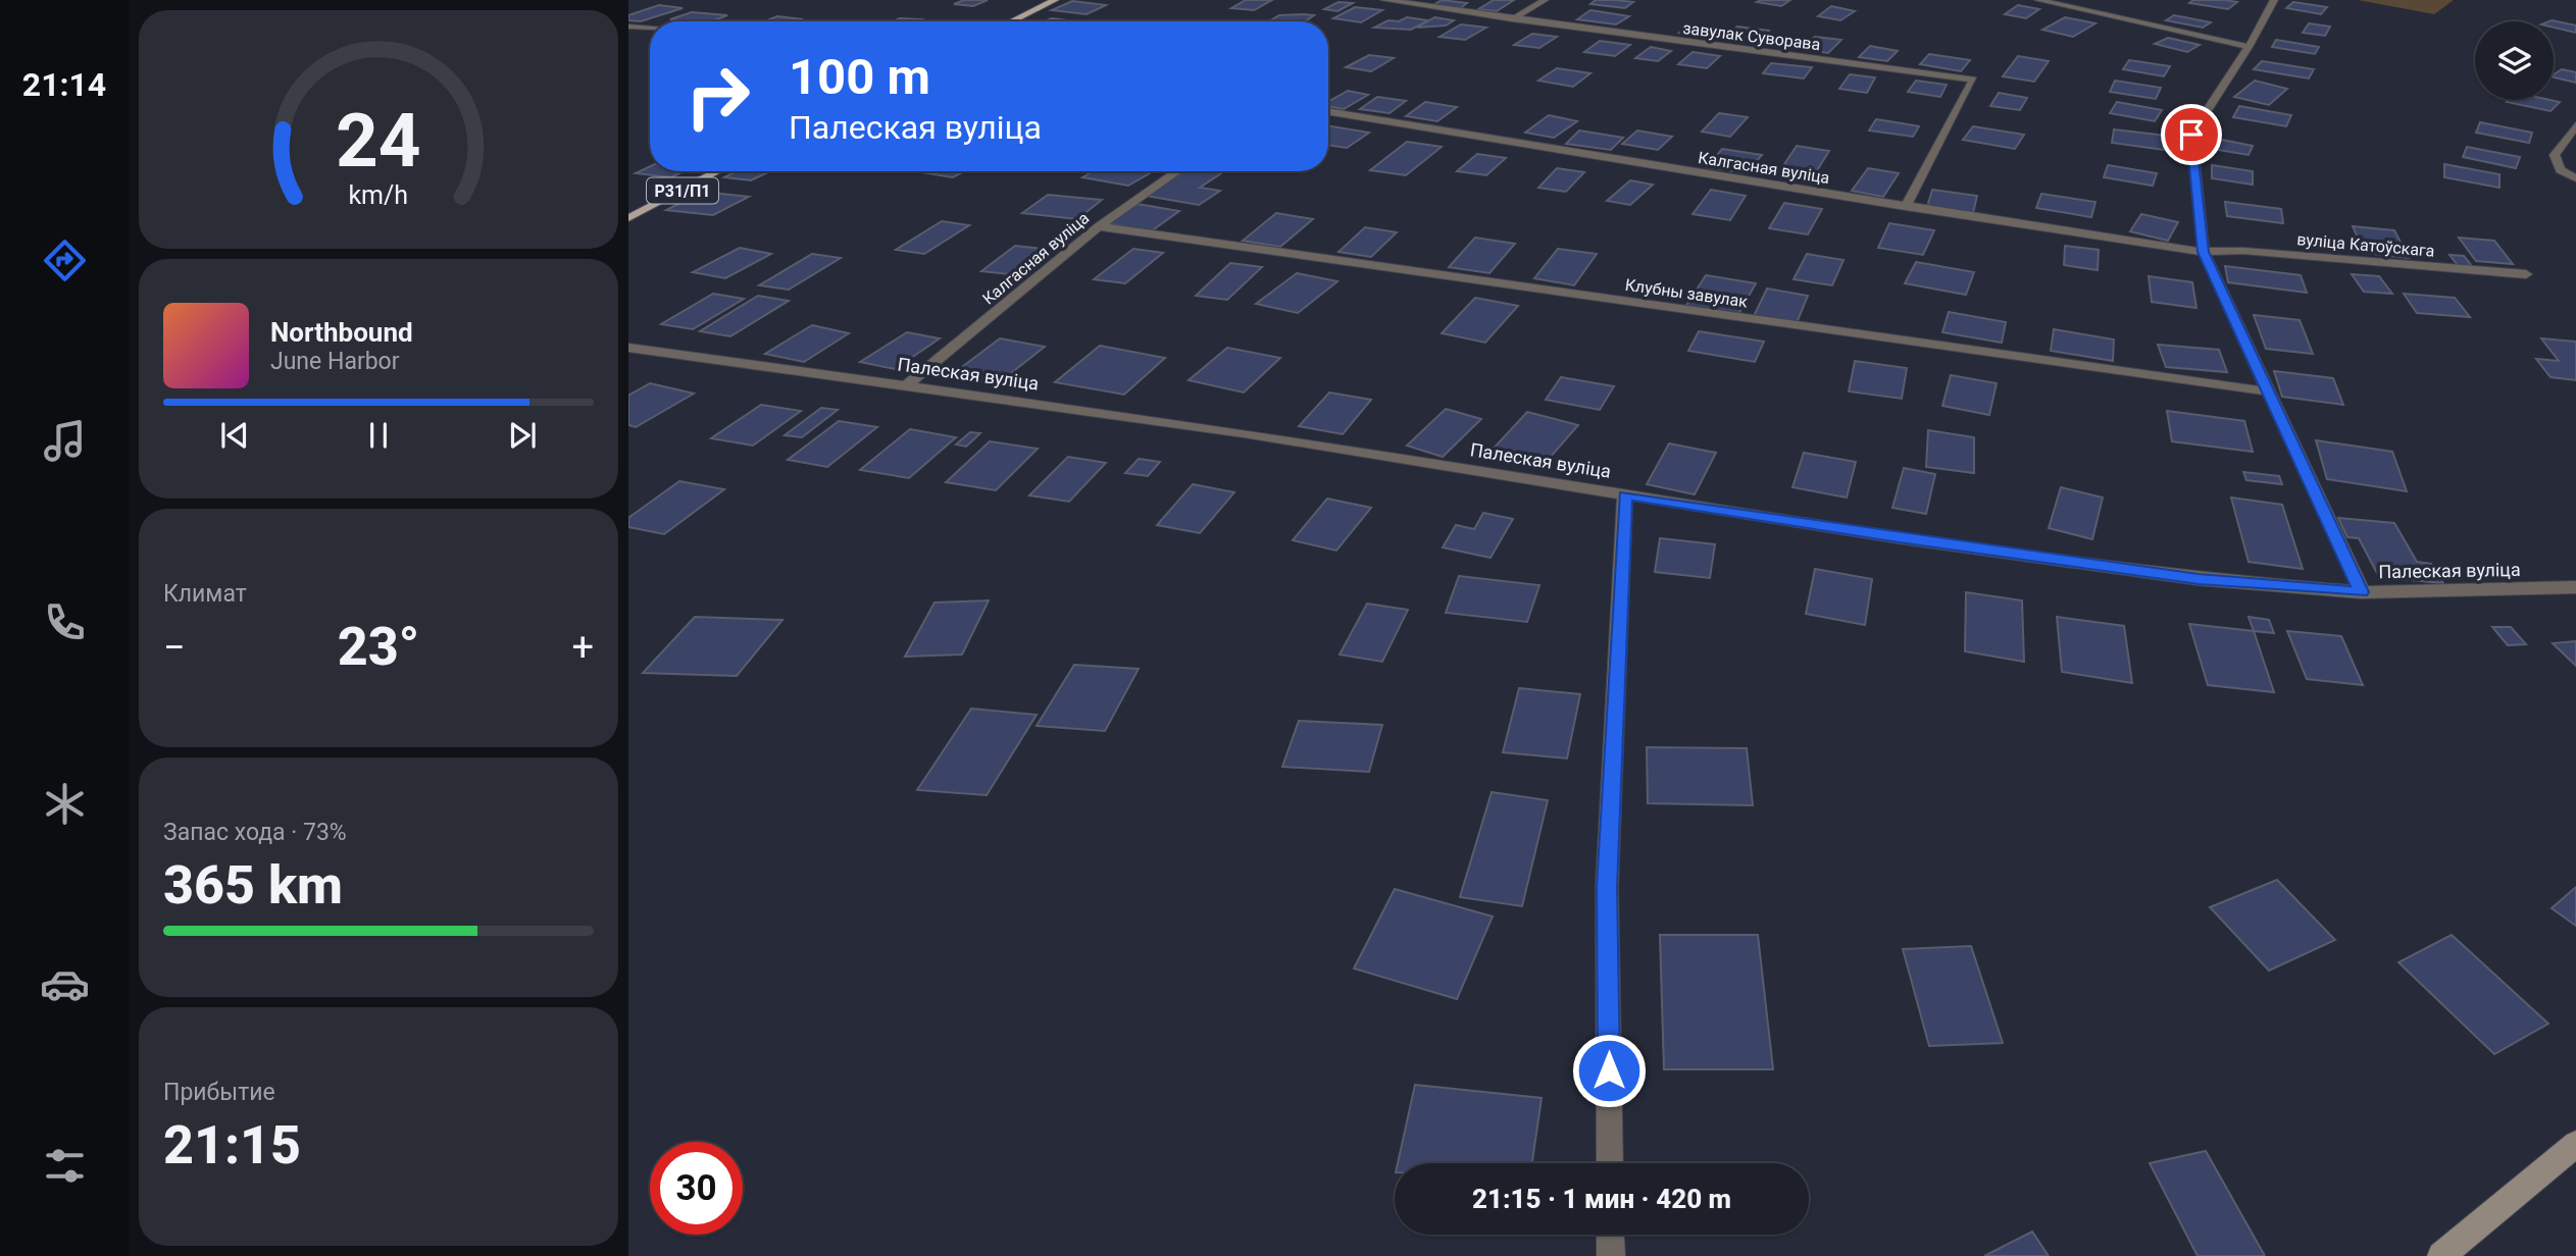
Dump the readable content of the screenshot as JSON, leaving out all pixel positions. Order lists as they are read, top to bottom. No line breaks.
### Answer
{"streets":{"main road":["Р31/П1"],"street":["завулак Суворава","Калгасная вуліца","вуліца Катоўскага","Клубны завулак","Палеская вуліца"]},"crossings":[["завулак Суворава","Калгасная вуліца"],["Калгасная вуліца","вуліца Катоўскага"],["Калгасная вуліца","Клубны завулак"],["Калгасная вуліца","Палеская вуліца"]],"page":{"tabs":"21:14","turn":["100 m","Палеская вуліца"],"song":["Northbound","June Harbor"],"tile":["Климат",["Запас хода · 73%","365 km"],["Прибытие","21:15"]],"heat":["−","23°","+"],"limit":"30","trip":"21:15 · 1 мин · 420 m","gauge":["24","km/h"]}}
